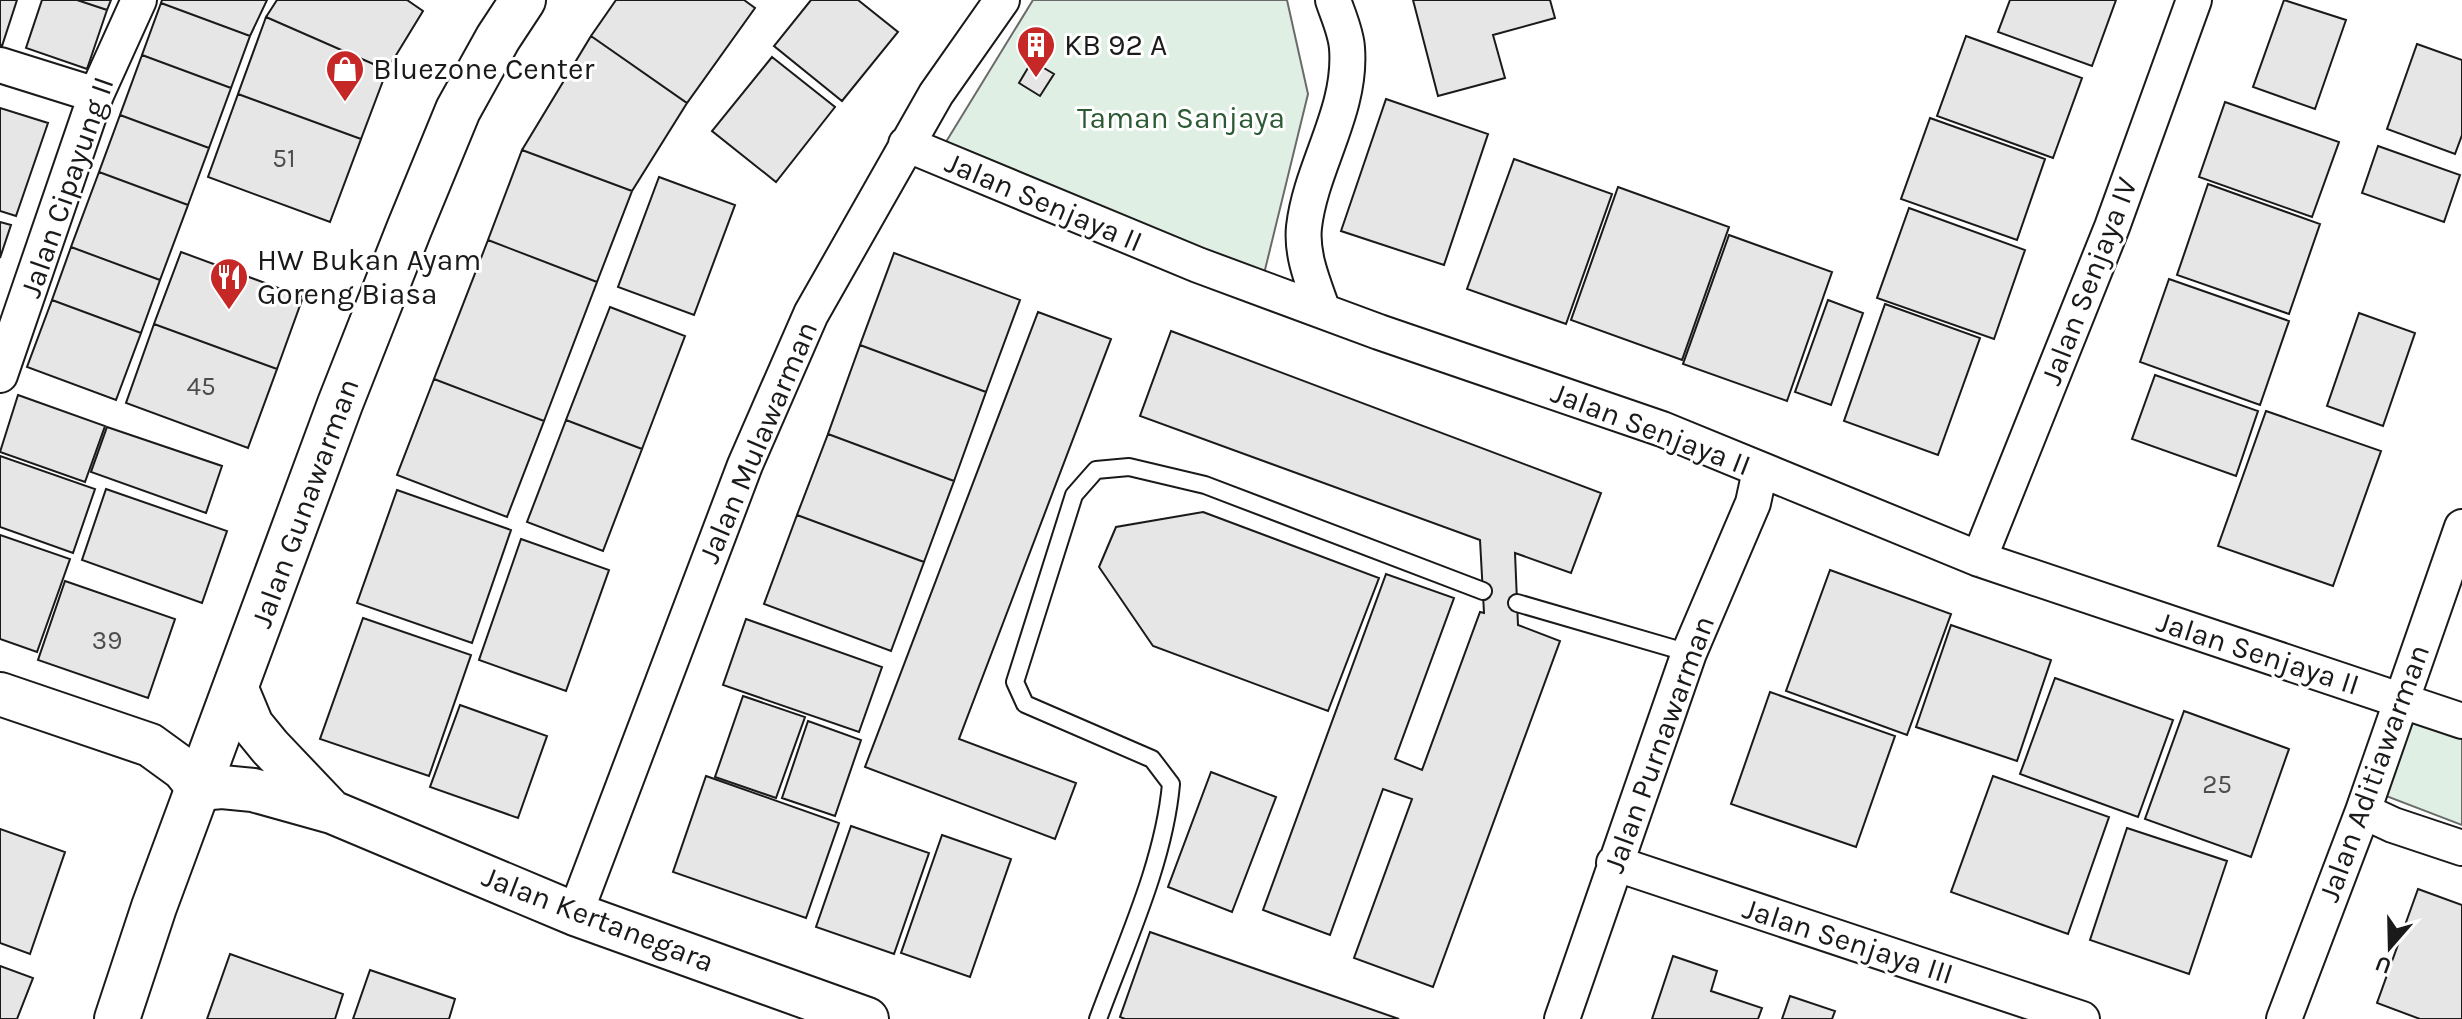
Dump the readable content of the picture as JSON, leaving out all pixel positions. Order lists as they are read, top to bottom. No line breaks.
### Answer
{"streets":{"main road":["Jalan Gunawarman"],"street":["Jalan Cipayung II","Jalan Senjaya II","Jalan Senjaya IV","Jalan Mulawarman","Jalan Purnawarman","Jalan Aditiawarman","Jalan Kertanegara","Jalan Senjaya III"]},"crossings":[["Jalan Senjaya II","Jalan Senjaya IV"],["Jalan Senjaya II","Jalan Mulawarman"],["Jalan Senjaya II","Jalan Purnawarman"],["Jalan Senjaya II","Jalan Aditiawarman"],["Jalan Mulawarman","Jalan Kertanegara"],["Jalan Gunawarman","Jalan Kertanegara"],["Jalan Purnawarman","Jalan Senjaya III"]],"parks":["Taman Sanjaya"],"places":{"building":["KB 92 A"],"shop":["Bluezone Center"],"restaurant":["HW Bukan Ayam Goreng Biasa"]},"house_numbers":["51","45","39","25"],"north":"bottom"}
